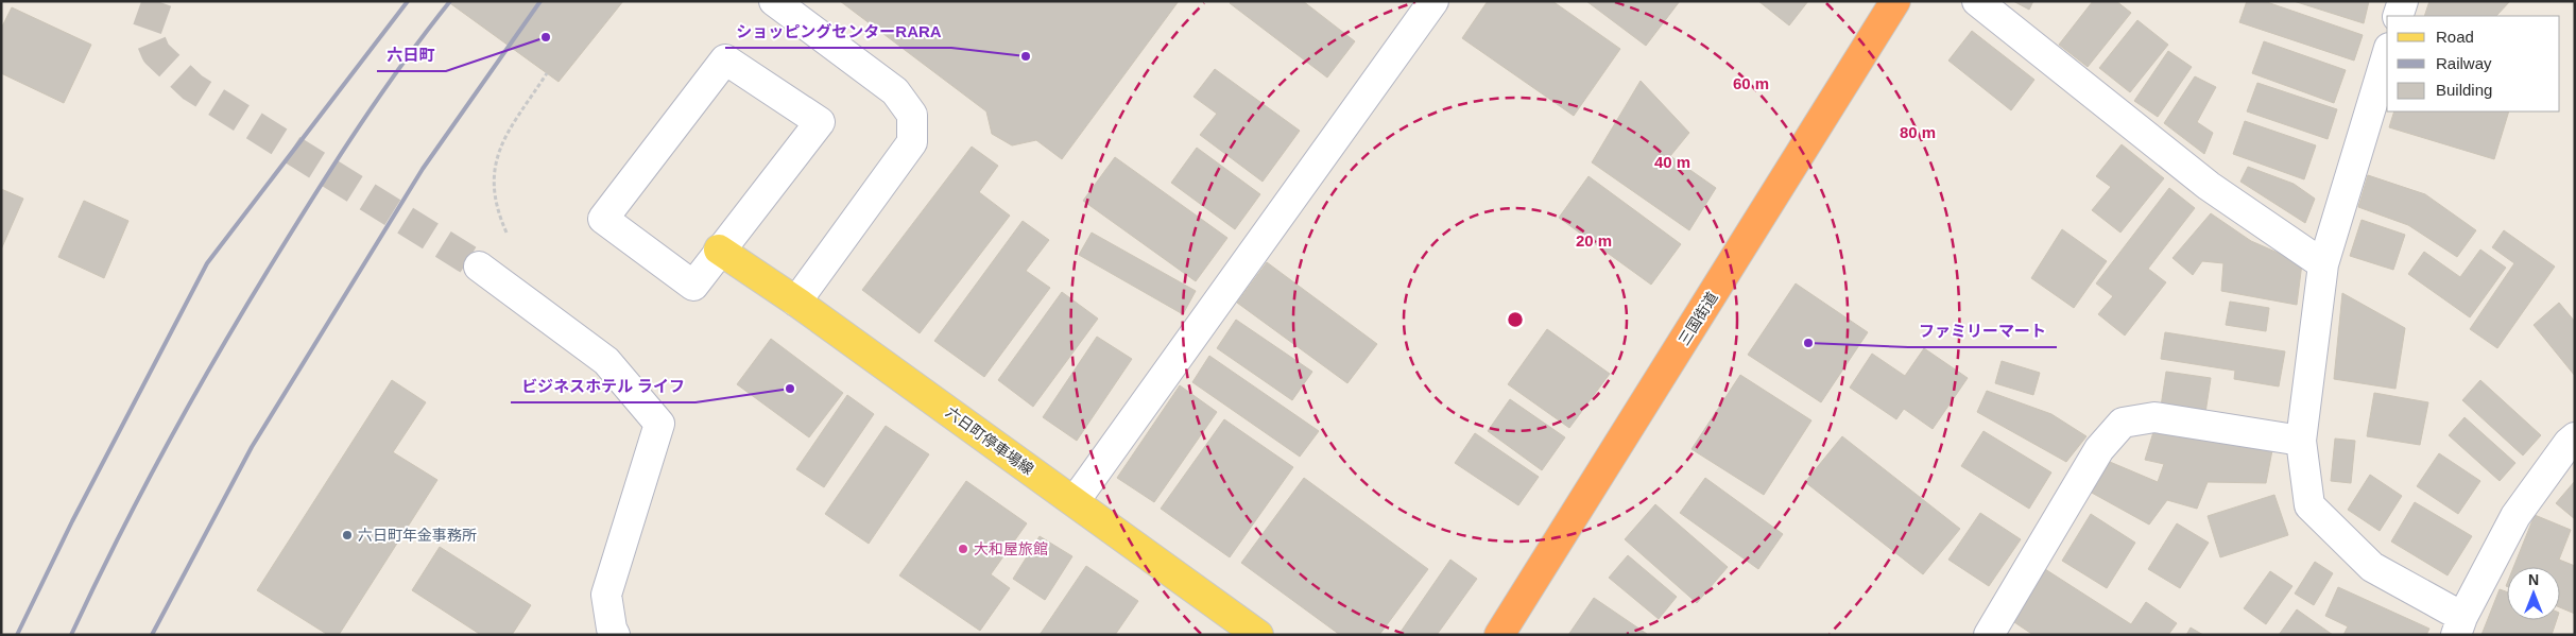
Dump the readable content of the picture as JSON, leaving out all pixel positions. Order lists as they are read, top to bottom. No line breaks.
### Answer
{"streets":{"highway":["三国街道"],"main road":["六日町停車場線"]},"places":["六日町","ショッピングセンターRARA","ファミリーマート","ビジネスホテル ライフ","六日町年金事務所","大和屋旅館"],"legend":["Road","Railway","Building"],"north":"top","rings":["60 m","80 m","40 m","20 m"]}
